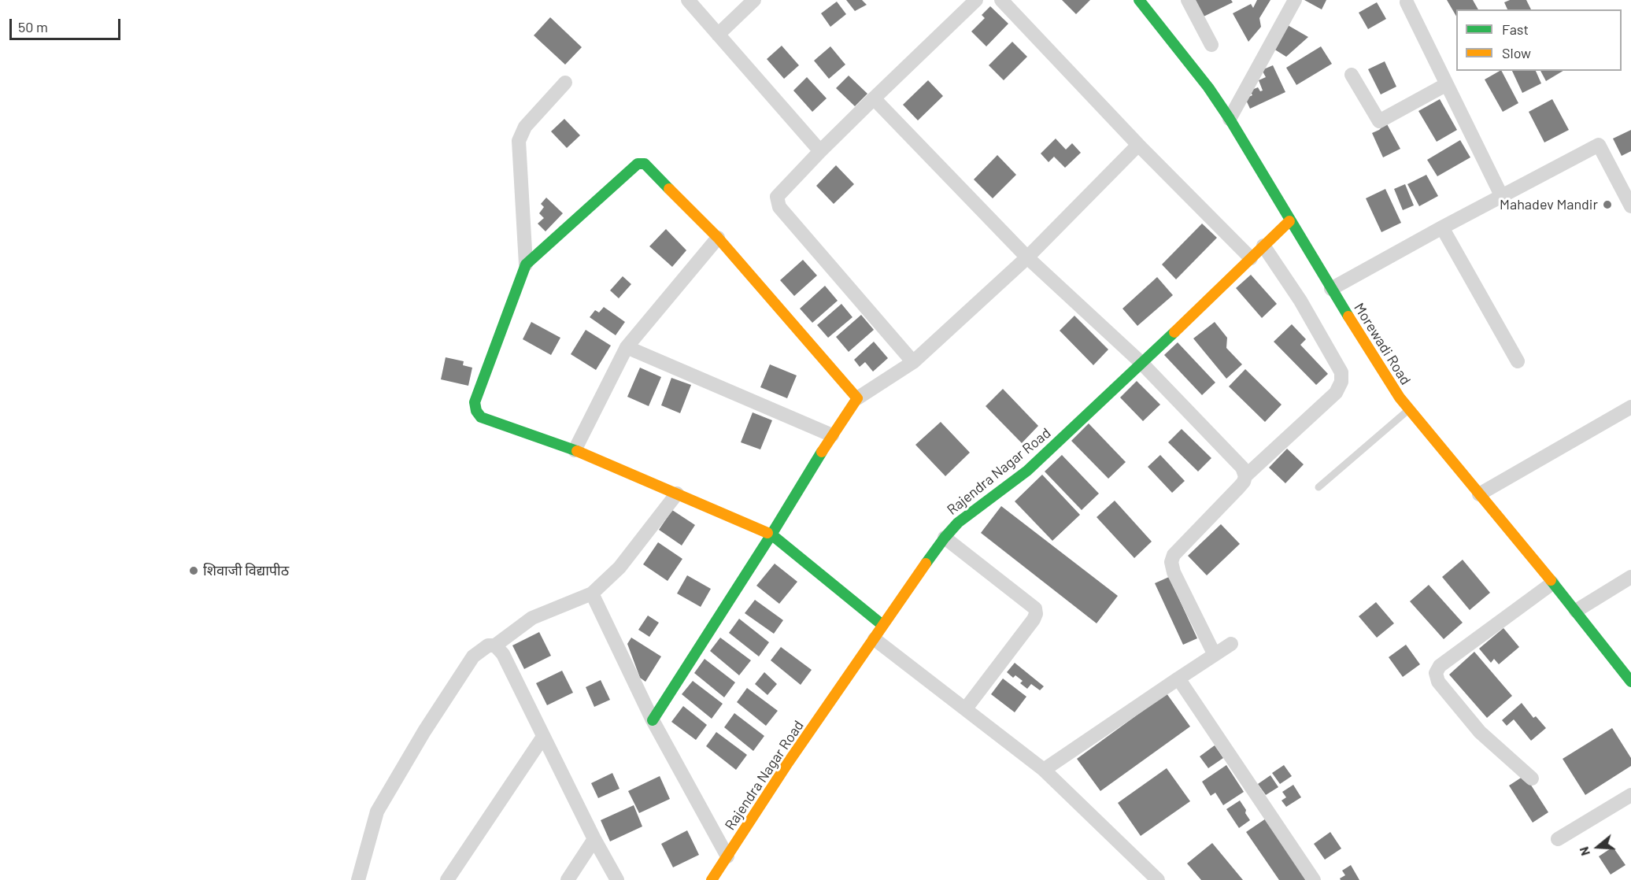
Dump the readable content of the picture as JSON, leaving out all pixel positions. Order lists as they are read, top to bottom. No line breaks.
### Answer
{"streets":{"street":["Morewadi Road","Rajendra Nagar Road"]},"crossings":[["Morewadi Road","Rajendra Nagar Road"]],"places":["Mahadev Mandir","शिवाजी विद्यापीठ"],"legend":["Fast","Slow"],"scale_bar":"50 m","north":"left"}
